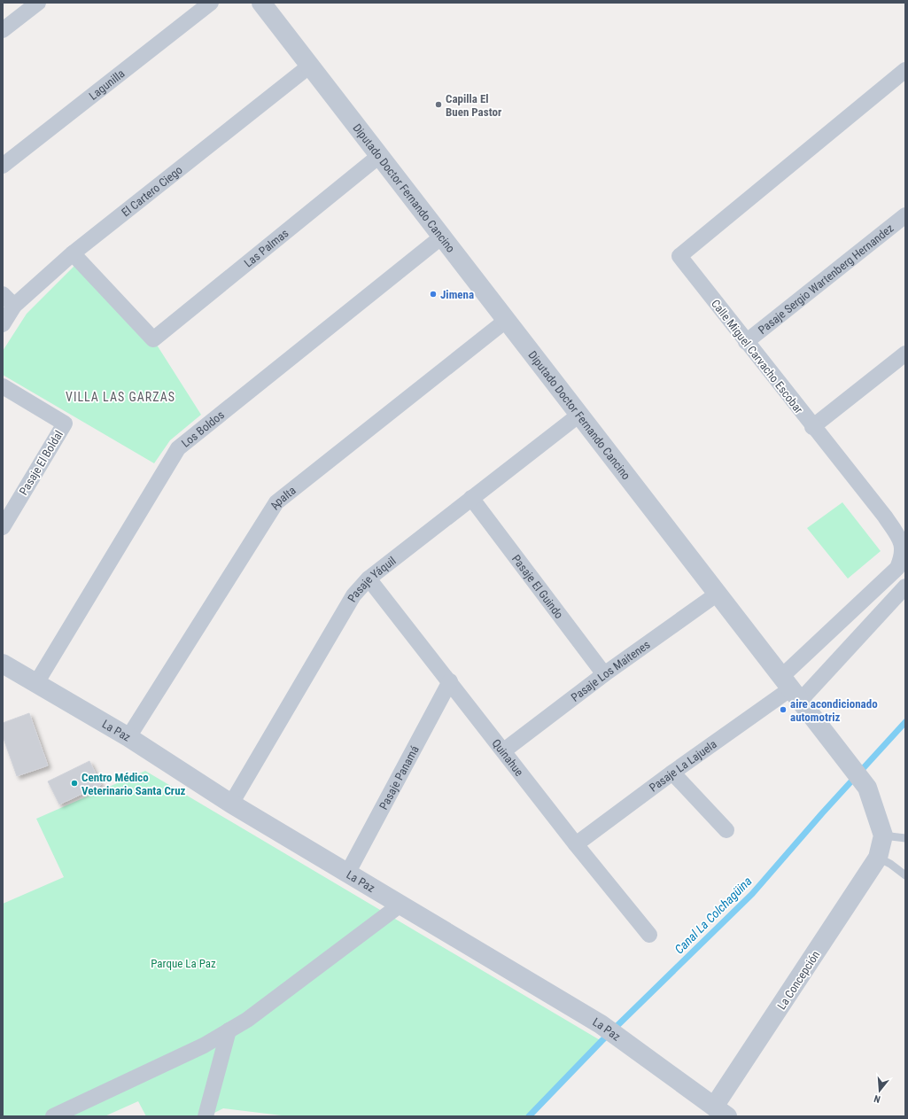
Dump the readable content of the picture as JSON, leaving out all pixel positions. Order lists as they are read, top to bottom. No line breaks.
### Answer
{"streets":{"street":["Lagunilla","Diputado Doctor Fernando Cancino","El Cartero Ciego","Las Palmas","Pasaje Sergio Wartenberg Hernandez","Calle Miguel Carvacho Escobar","Los Boldos","Pasaje El Boldal","Apalta","Pasaje Yáquil","Pasaje El Guindo","Pasaje Los Maitenes","La Paz","Quinahue","Pasaje La Lajuela","Pasaje Panamá","La Concepción"]},"crossings":[["Diputado Doctor Fernando Cancino","El Cartero Ciego"],["Diputado Doctor Fernando Cancino","Las Palmas"],["Diputado Doctor Fernando Cancino","Calle Miguel Carvacho Escobar"],["Diputado Doctor Fernando Cancino","Los Boldos"],["Diputado Doctor Fernando Cancino","Apalta"],["Diputado Doctor Fernando Cancino","Pasaje Yáquil"],["Diputado Doctor Fernando Cancino","Pasaje Los Maitenes"],["Diputado Doctor Fernando Cancino","Pasaje La Lajuela"],["Diputado Doctor Fernando Cancino","La Concepción"],["El Cartero Ciego","Las Palmas"],["Pasaje Sergio Wartenberg Hernandez","Calle Miguel Carvacho Escobar"],["Calle Miguel Carvacho Escobar","Pasaje La Lajuela"],["Los Boldos","La Paz"],["Apalta","La Paz"],["Pasaje Yáquil","Pasaje El Guindo"],["Pasaje Yáquil","La Paz"],["Pasaje Yáquil","Quinahue"],["Pasaje El Guindo","Pasaje Los Maitenes"],["Pasaje Los Maitenes","Quinahue"],["La Paz","Pasaje Panamá"],["La Paz","La Concepción"],["Quinahue","Pasaje La Lajuela"],["Quinahue","Pasaje Panamá"]],"districts":["VILLA LAS GARZAS"],"water":["Canal La Colchagüina"],"parks":["Parque La Paz"],"places":["Capilla El Buen Pastor","Jimena","aire acondicionado automotriz","Centro Médico Veterinario Santa Cruz"],"north":"bottom"}
